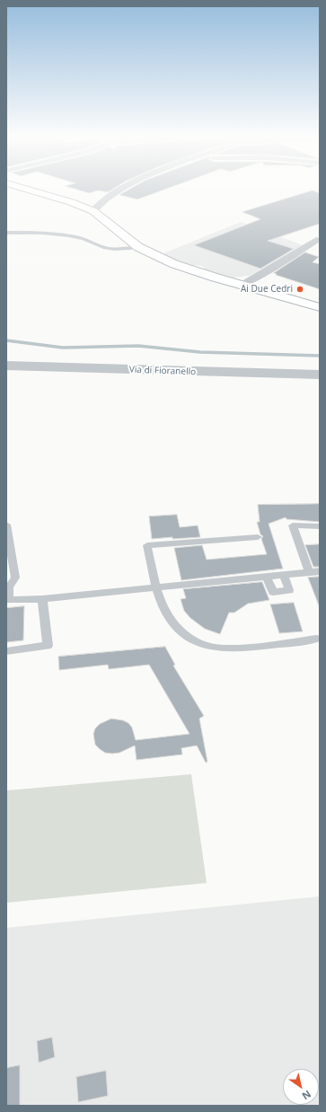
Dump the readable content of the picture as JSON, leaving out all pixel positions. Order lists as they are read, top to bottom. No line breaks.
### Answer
{"streets":{"street":["Via di Fioranello"]},"places":["Ai Due Cedri"],"north":"bottom right"}
